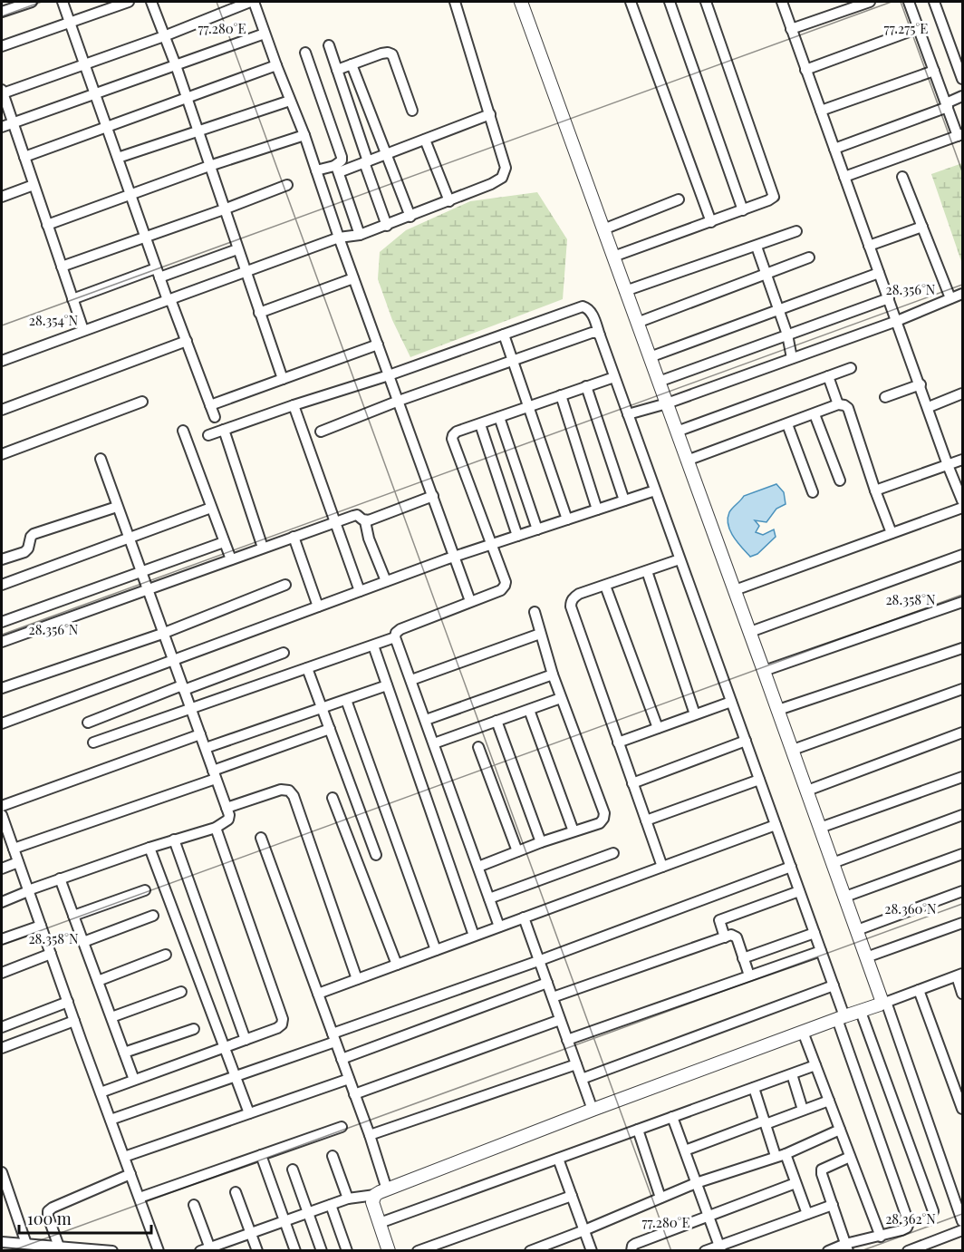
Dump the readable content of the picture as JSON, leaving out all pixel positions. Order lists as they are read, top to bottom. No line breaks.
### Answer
{"scale_bar":"100 m","coordinates":["77.280°E","77.275°E","28.356°N","28.354°N","28.358°N","28.360°N","28.362°N"]}
